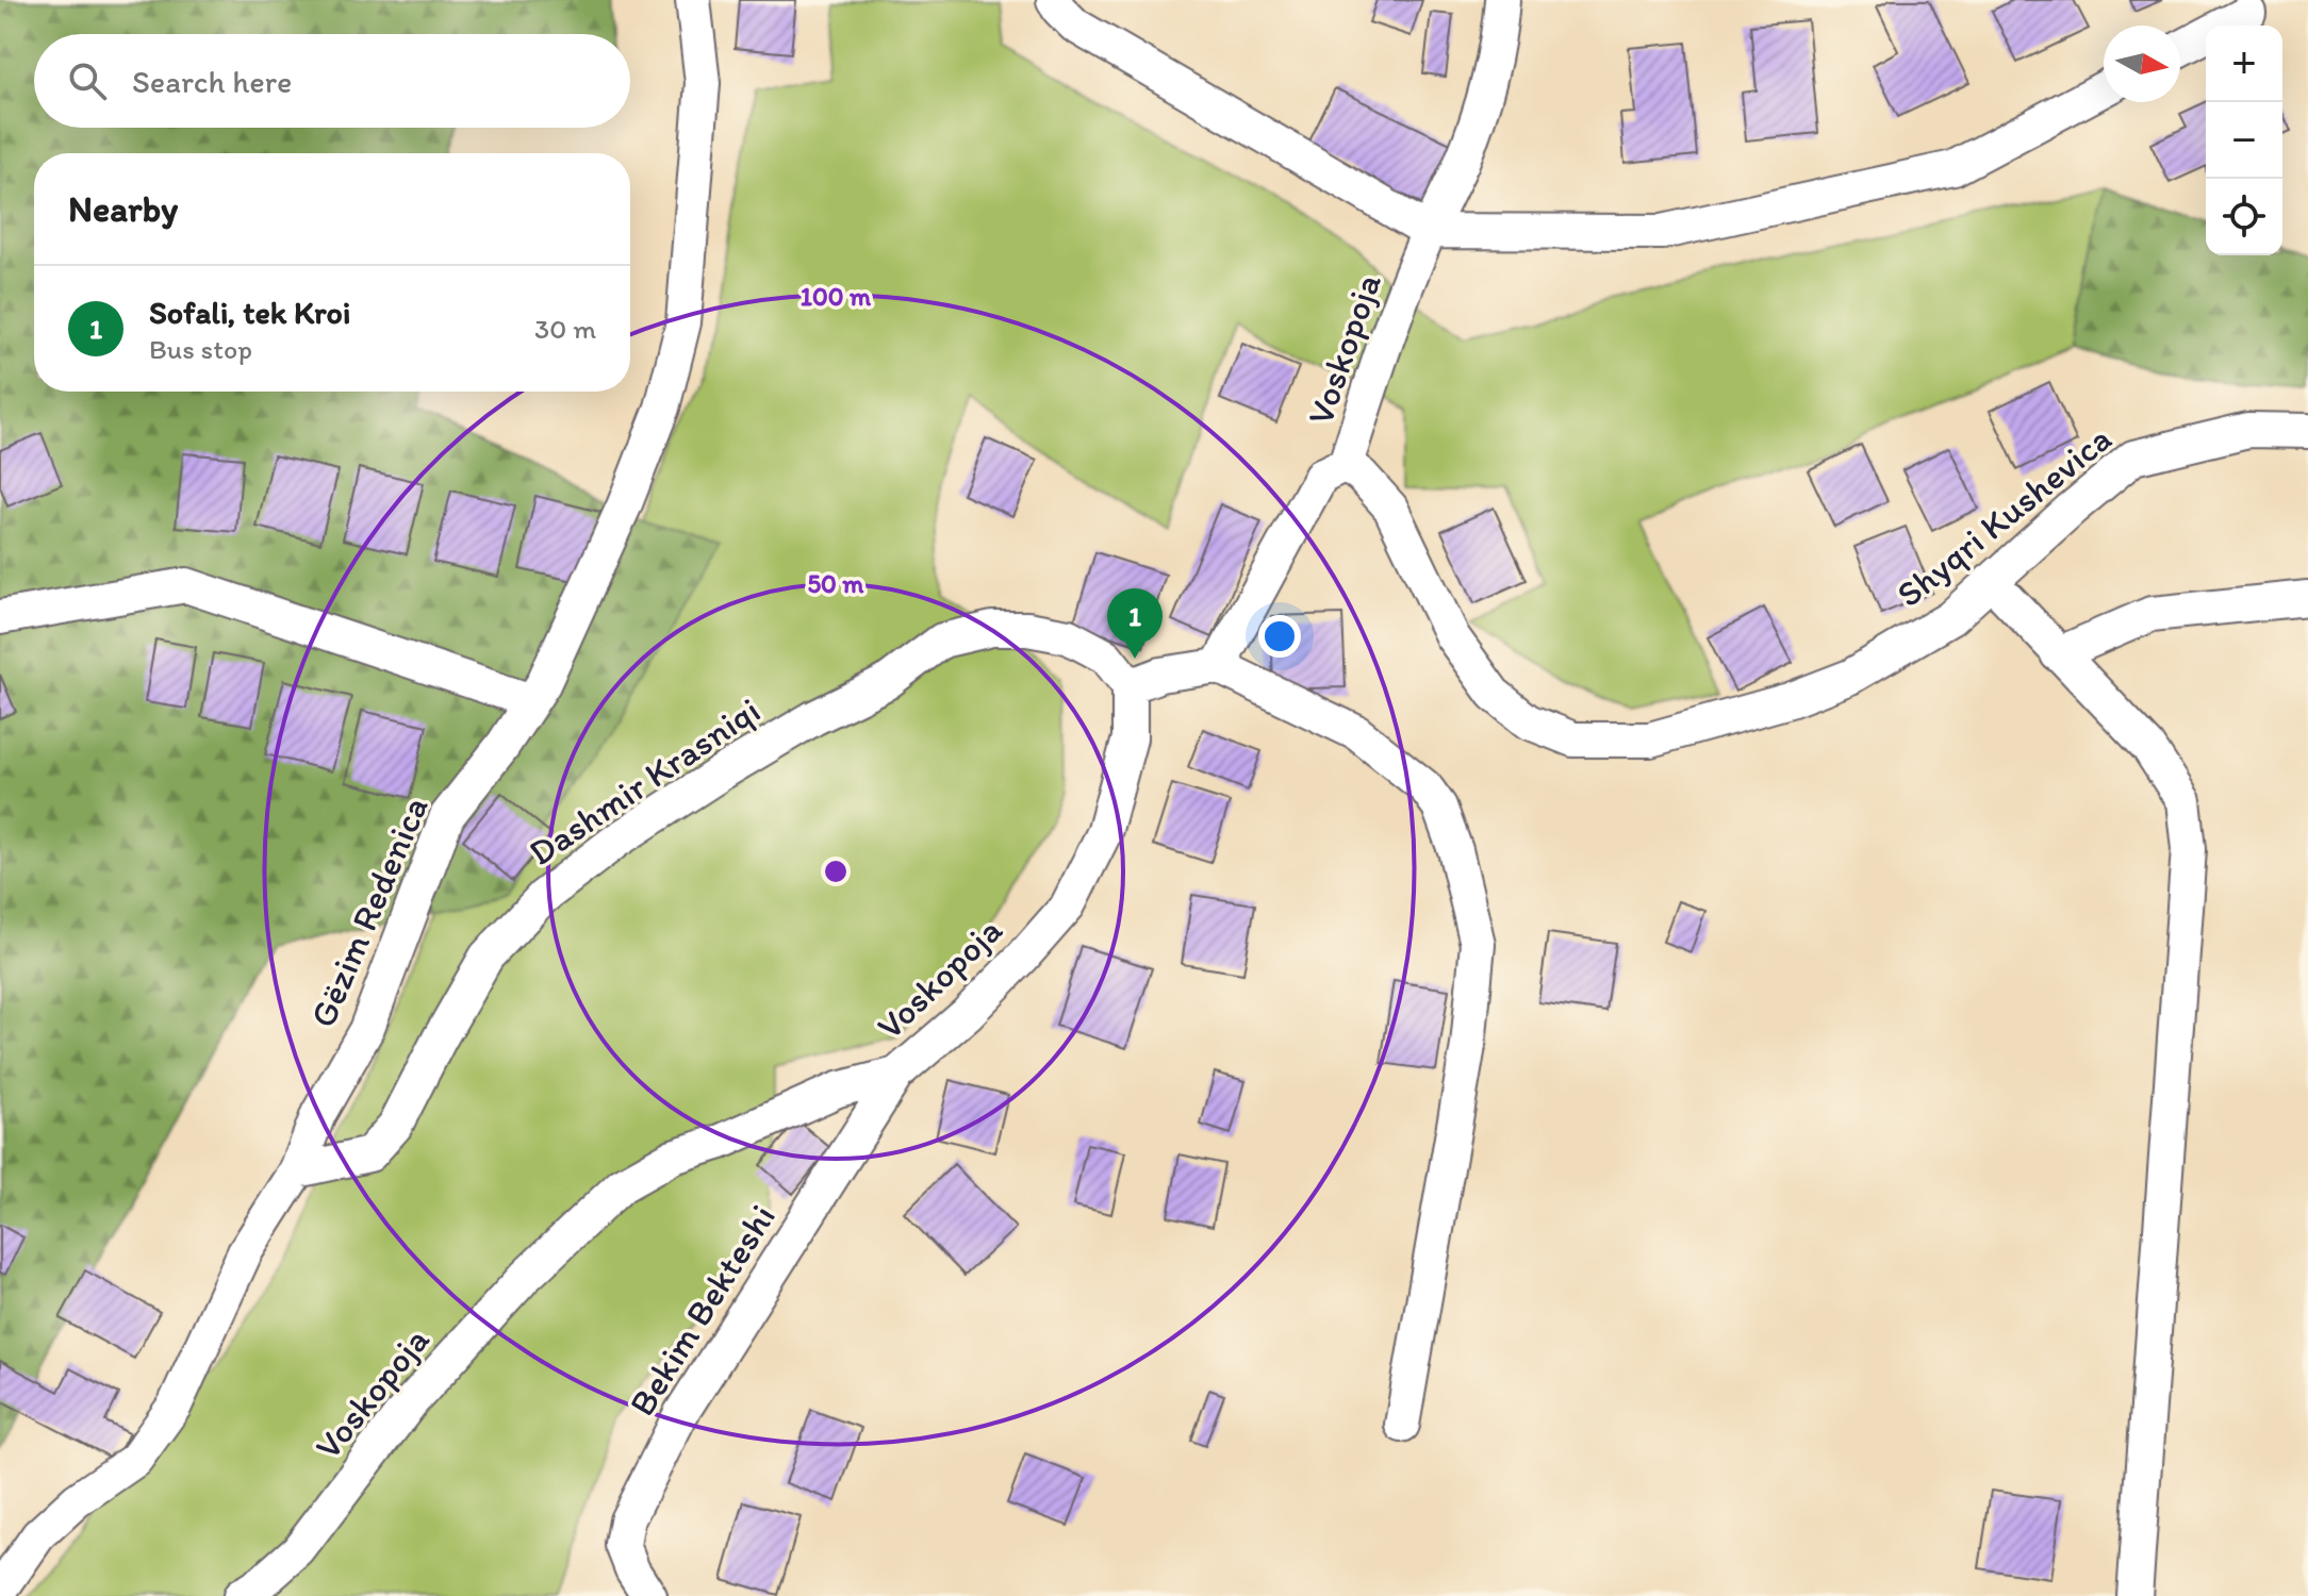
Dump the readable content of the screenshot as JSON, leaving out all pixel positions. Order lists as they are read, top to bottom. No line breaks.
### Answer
{"streets":{"street":["Voskopoja","Shyqri Kushevica","Dashmir Krasniqi","Gëzim Redenica","Bekim Bekteshi"]},"crossings":[["Voskopoja","Shyqri Kushevica"],["Voskopoja","Dashmir Krasniqi"],["Voskopoja","Bekim Bekteshi"],["Dashmir Krasniqi","Gëzim Redenica"]],"north":"right","page":{"map_buttons":["+","−"],"search":"Search here","heading":"Nearby","list":[{"mark":"1","name":"Sofali, tek Kroi","note":"Bus stop","value":"30 m"}],"pins":"1"},"rings":["100 m","50 m"]}
